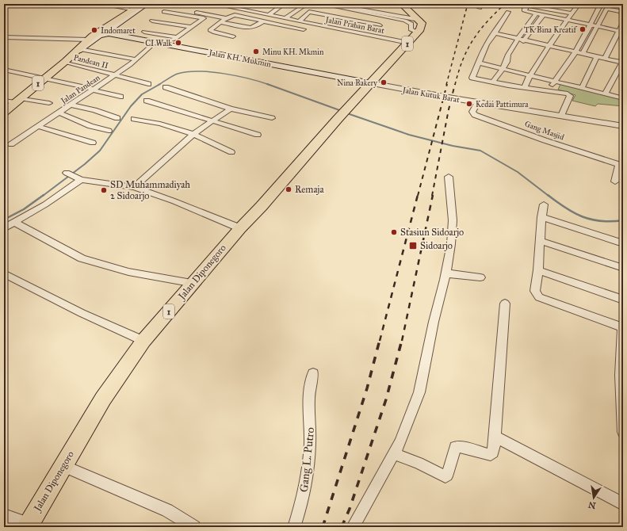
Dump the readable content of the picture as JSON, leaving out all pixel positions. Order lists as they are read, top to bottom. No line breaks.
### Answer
{"streets":{"highway":["1","Jalan Diponegoro"],"main road":["Jalan KH. Mukmin"],"street":["Jalan Praban Barat","Pandean II","Jalan Pandean","Jalan Kutuk Barat","Gang Masjid","Gang L. Putro"]},"crossings":[["Jalan Praban Barat","1"],["1","Jalan KH. Mukmin"],["1","Pandean II"],["1","Jalan Kutuk Barat"],["1","Jalan Diponegoro"],["Jalan KH. Mukmin","Jalan Pandean"],["Jalan KH. Mukmin","Jalan Kutuk Barat"],["Jalan KH. Mukmin","Jalan Diponegoro"],["Pandean II","Jalan Pandean"],["Jalan Kutuk Barat","Gang Masjid"],["Jalan Kutuk Barat","Jalan Diponegoro"]],"places":{"other":["TK Bina Kreatif","Indomaret","CI Walk","Minu KH. Mkmin","Nina Bakery","Kedai Pattimura","Remaja","SD Muhammadiyah 2 Sidoarjo","Stasiun Sidoarjo"],"transit":["Sidoarjo"]},"north":"bottom"}
